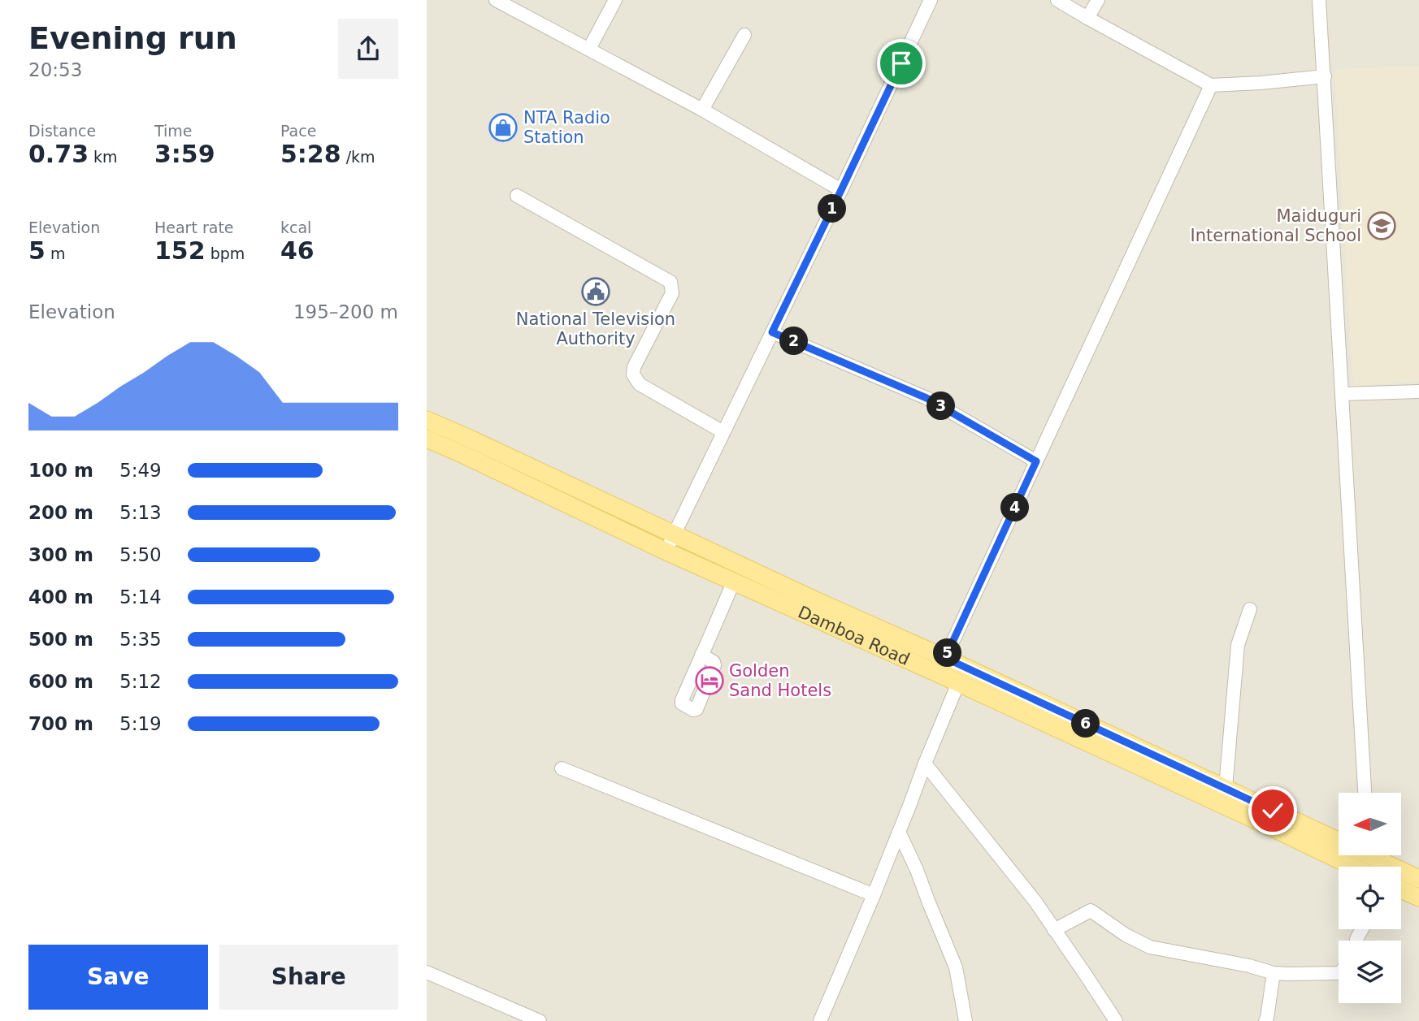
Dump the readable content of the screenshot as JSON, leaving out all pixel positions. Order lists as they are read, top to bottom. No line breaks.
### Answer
{"streets":{"main road":["Damboa Road"]},"places":{"shop":["NTA Radio Station"],"school or university":["Maiduguri International School"],"public building":["National Television Authority"],"hotel":["Golden Sand Hotels"]},"north":"left","page":{"heading":["Evening run","20:53"],"stats":[["Distance","0.73 km"],["Time","3:59"],["Pace","5:28 /km"],["Elevation","5 m"],["Heart rate","152 bpm"],["kcal","46"]],"pins":["1","2","3","4","5","6"],"chart":["Elevation","195–200 m"],"list":[{"name":"100 m","note":"5:49"},{"name":"200 m","note":"5:13"},{"name":"300 m","note":"5:50"},{"name":"400 m","note":"5:14"},{"name":"500 m","note":"5:35"},{"name":"600 m","note":"5:12"},{"name":"700 m","note":"5:19"}],"buttons":["Save","Share"]}}
